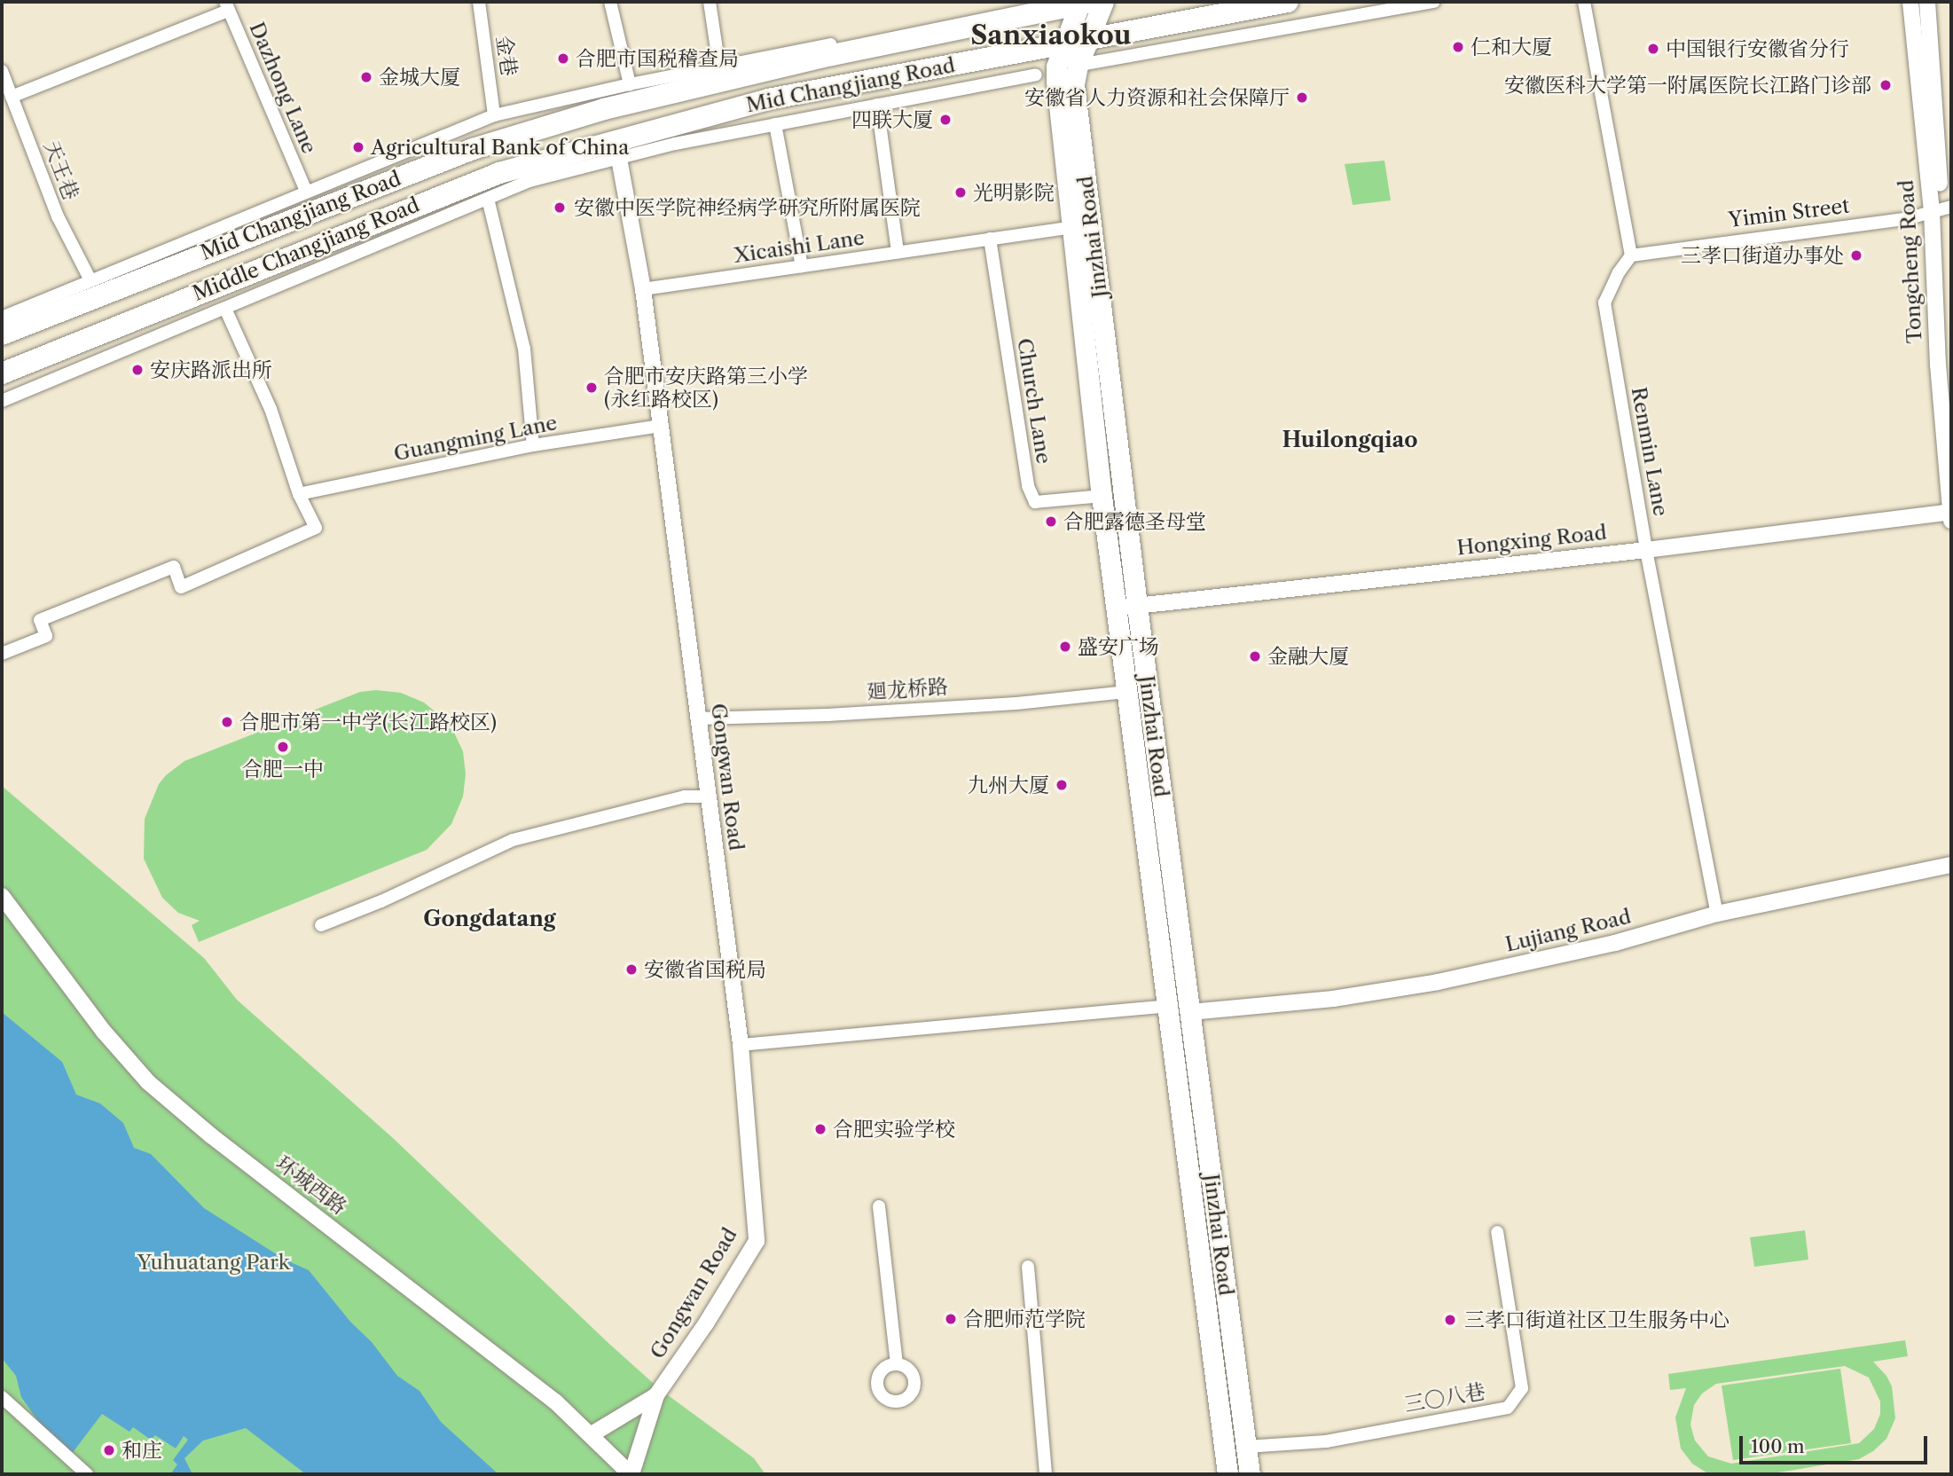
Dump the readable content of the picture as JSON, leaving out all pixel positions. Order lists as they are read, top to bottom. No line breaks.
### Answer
{"streets":{"highway":["Mid Changjiang Road","Middle Changjiang Road"],"main road":["Jinzhai Road"],"street":["金巷","Dazhong Lane","天王巷","Yimin Street","Xicaishi Lane","Tongcheng Road","Church Lane","Guangming Lane","Renmin Lane","Hongxing Road","廻龙桥路","Gongwan Road","Lujiang Road","环城西路","三〇八巷"]},"crossings":[["Mid Changjiang Road","Jinzhai Road"],["Mid Changjiang Road","Middle Changjiang Road"],["Mid Changjiang Road","Gongwan Road"],["Yimin Street","Tongcheng Road"],["Yimin Street","Renmin Lane"],["Jinzhai Road","Xicaishi Lane"],["Jinzhai Road","Church Lane"],["Jinzhai Road","Hongxing Road"],["Jinzhai Road","Lujiang Road"],["Jinzhai Road","三〇八巷"],["Xicaishi Lane","Church Lane"],["Xicaishi Lane","Gongwan Road"],["Middle Changjiang Road","Gongwan Road"],["Tongcheng Road","Hongxing Road"],["Guangming Lane","Gongwan Road"],["Renmin Lane","Hongxing Road"],["Renmin Lane","Lujiang Road"],["廻龙桥路","Gongwan Road"]],"districts":["Sanxiaokou","Huilongqiao","Gongdatang"],"parks":["Yuhuatang Park"],"places":["仁和大厦","中国银行安徽省分行","合肥市国税稽查局","金城大厦","安徽医科大学第一附属医院长江路门诊部","安徽省人力资源和社会保障厅","四联大厦","Agricultural Bank of China","光明影院","安徽中医学院神经病学研究所附属医院","三孝口街道办事处","安庆路派出所","合肥市安庆路第三小学 (永红路校区)","合肥露德圣母堂","盛安广场","金融大厦","合肥市第一中学(长江路校区)","合肥一中","九州大厦","安徽省国税局","合肥实验学校","合肥师范学院","三孝口街道社区卫生服务中心","和庄"],"scale_bar":"100 m"}
